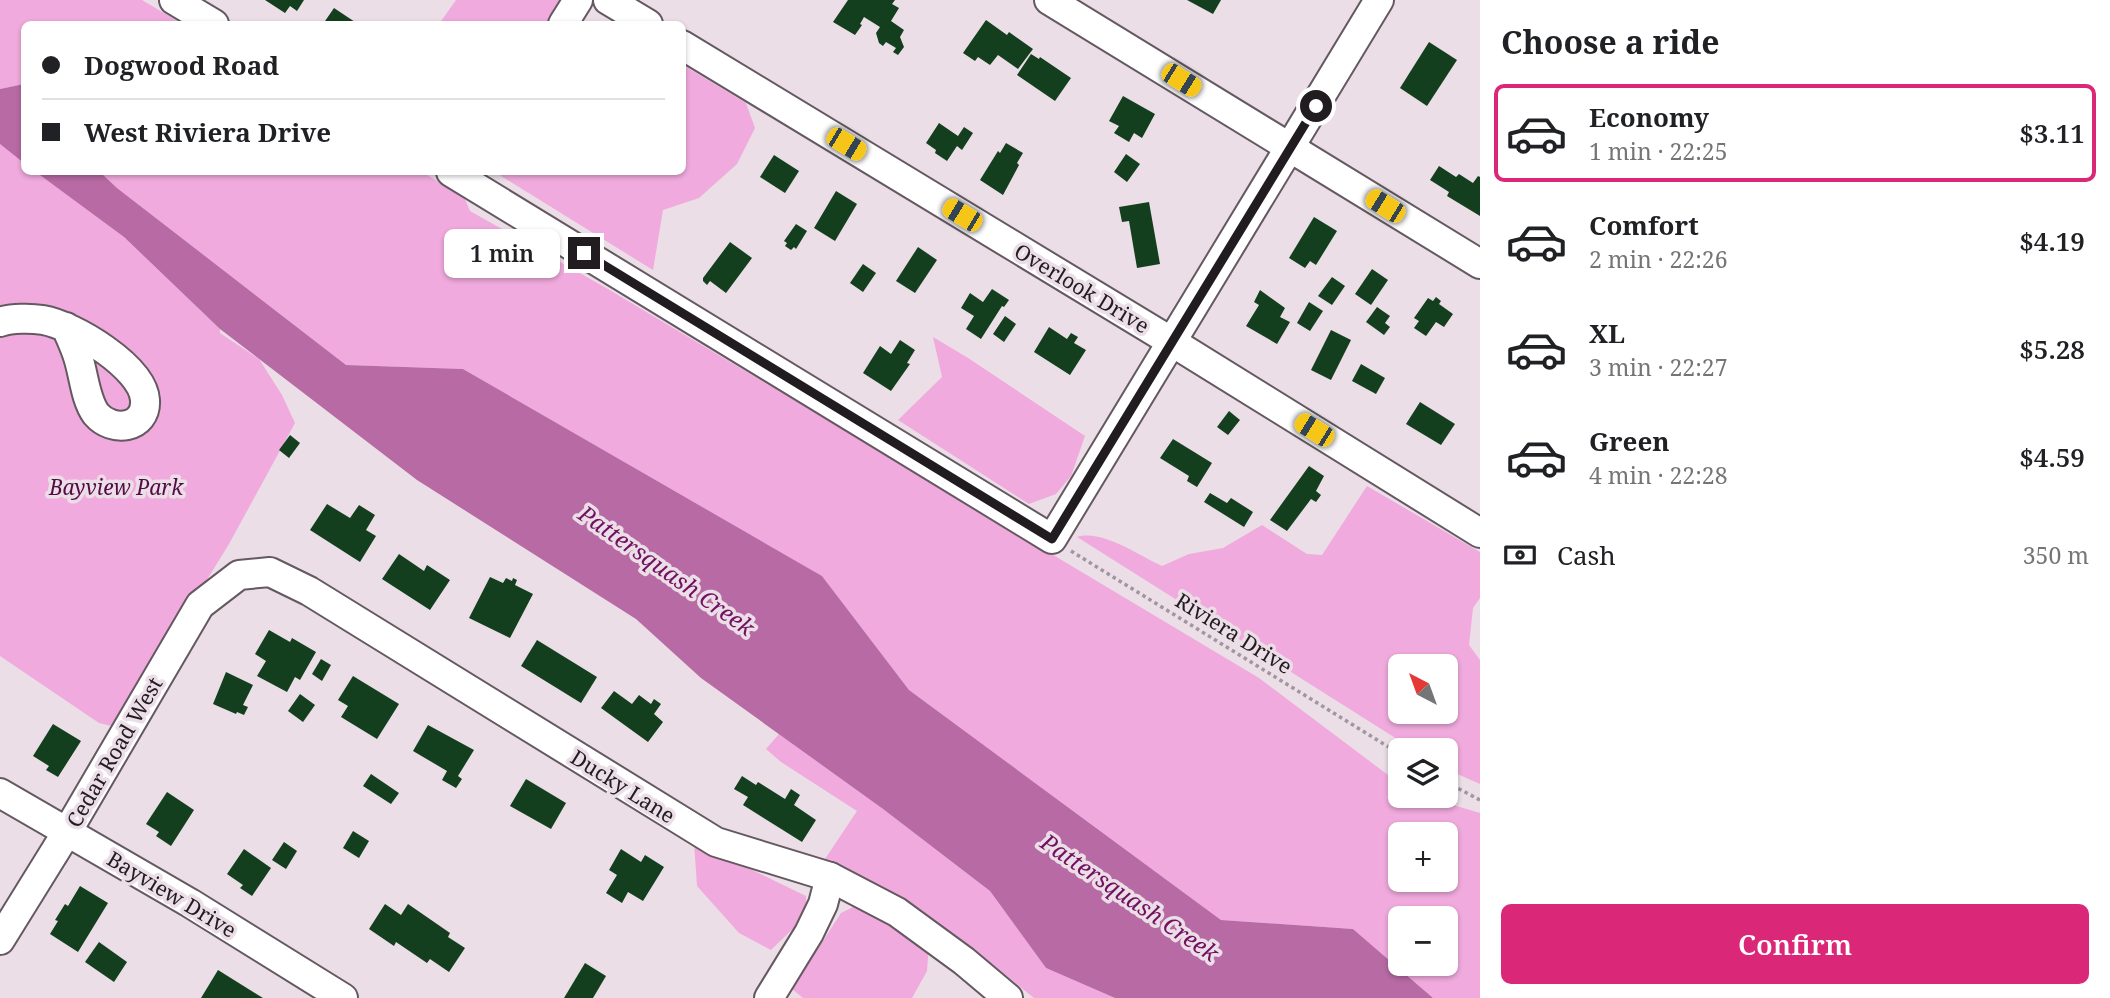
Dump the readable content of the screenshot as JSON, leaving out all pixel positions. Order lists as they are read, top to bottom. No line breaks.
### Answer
{"streets":{"street":["Overlook Drive","Cedar Road West","Ducky Lane","Bayview Drive"],"path":["Riviera Drive"]},"crossings":[["Cedar Road West","Ducky Lane"],["Cedar Road West","Bayview Drive"]],"water":["Pattersquash Creek"],"parks":["Bayview Park"],"north":"top left","page":{"heading":"Choose a ride","banner":["Dogwood Road","West Riviera Drive"],"list":[{"name":"Economy","note":"1 min · 22:25","value":"$3.11"},{"name":"Comfort","note":"2 min · 22:26","value":"$4.19"},{"name":"XL","note":"3 min · 22:27","value":"$5.28"},{"name":"Green","note":"4 min · 22:28","value":"$4.59"}],"bubble":"1 min","pay":["Cash","350 m"],"map_buttons":["+","−"],"buttons":"Confirm"}}
